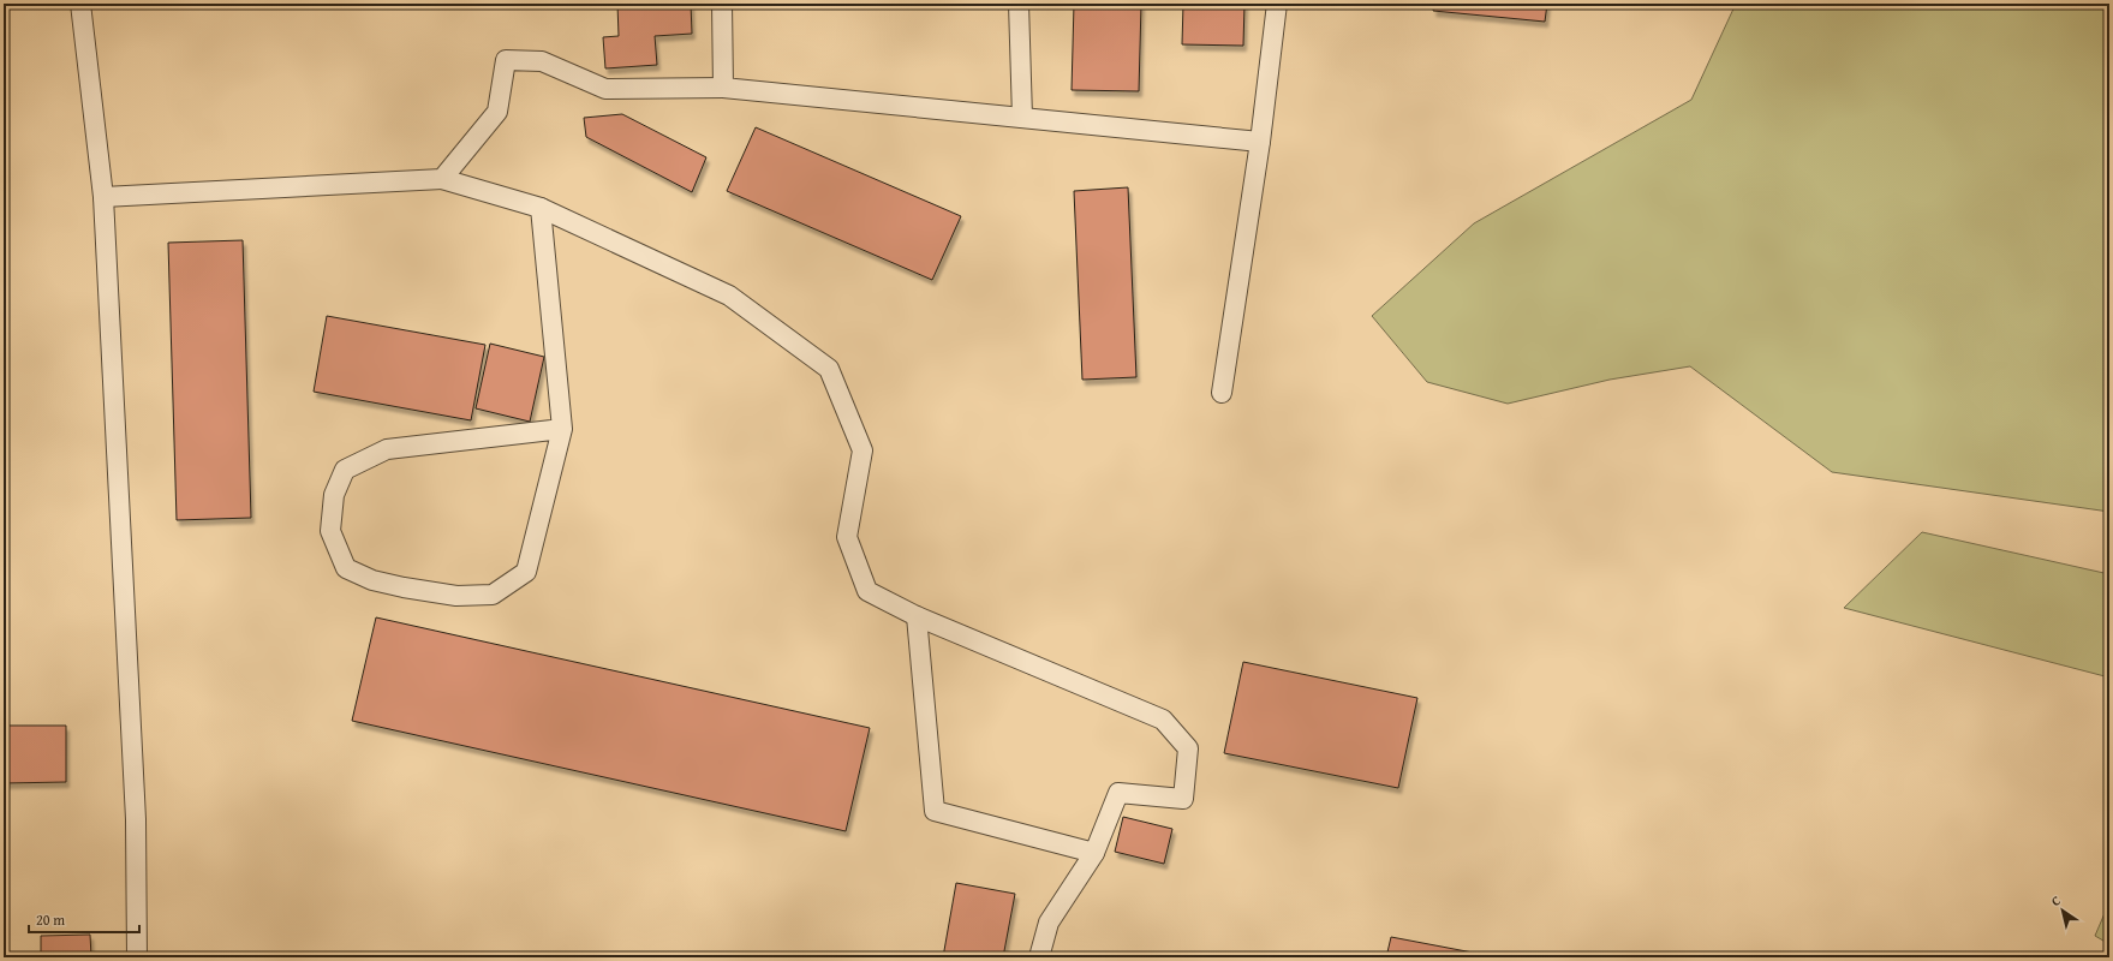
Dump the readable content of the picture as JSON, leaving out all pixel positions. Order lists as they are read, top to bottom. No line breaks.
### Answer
{"scale_bar":"20 m","north":"top left"}
